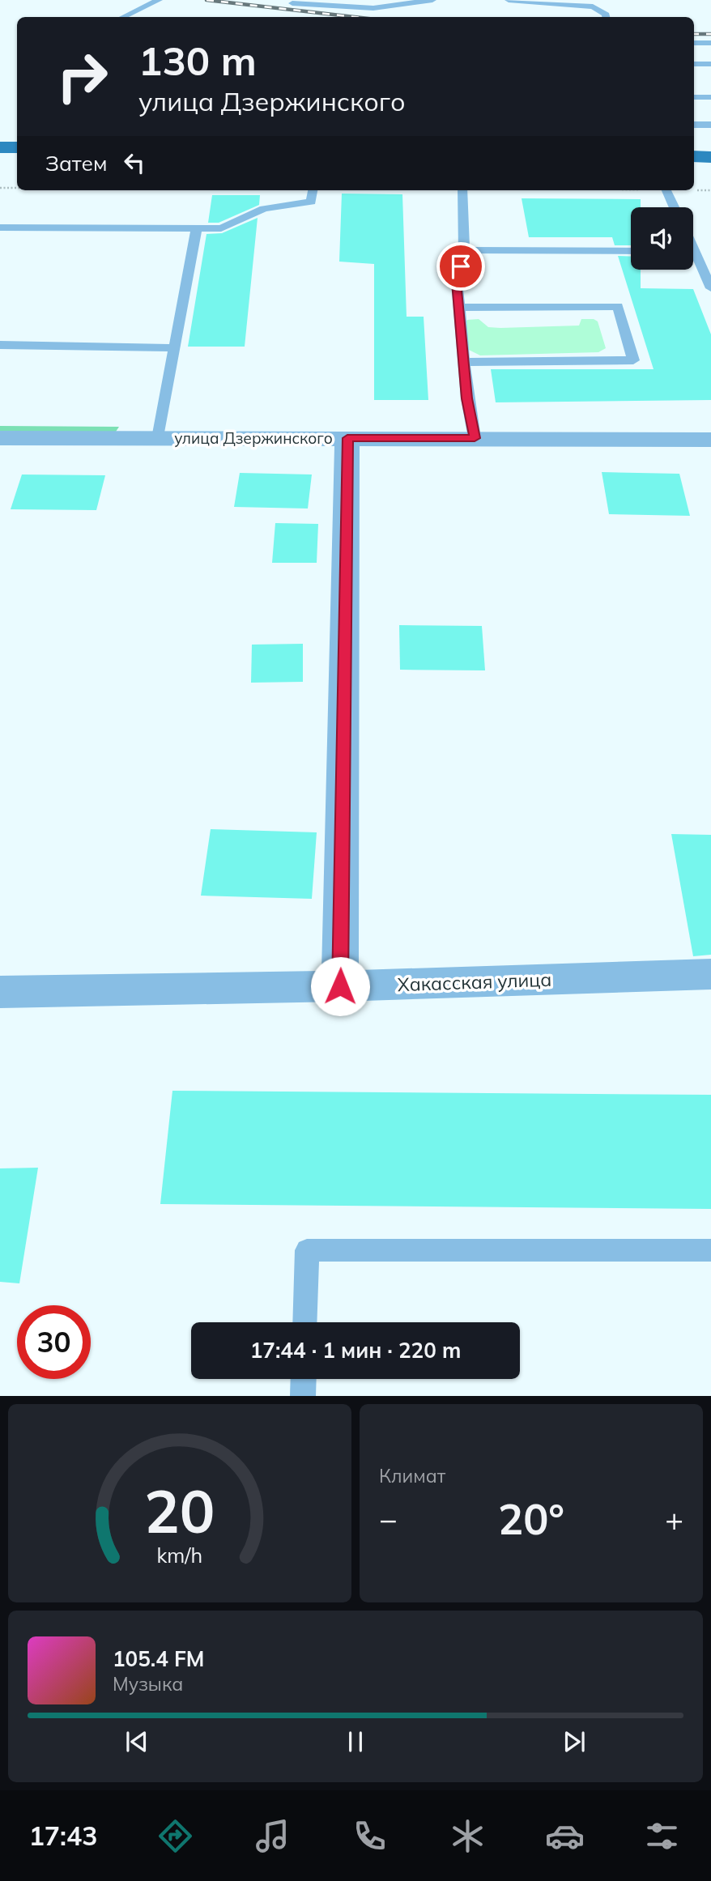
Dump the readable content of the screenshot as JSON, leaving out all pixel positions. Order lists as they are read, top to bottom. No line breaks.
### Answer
{"streets":{"street":["улица Дзержинского","Хакасская улица"]},"page":{"turn":["130 m","улица Дзержинского"],"then":"Затем","limit":"30","trip":"17:44 · 1 мин · 220 m","tile":"Климат","heat":["−","20°","+"],"song":["105.4 FM","Музыка"],"tabs":"17:43","gauge":["20","km/h"]}}
